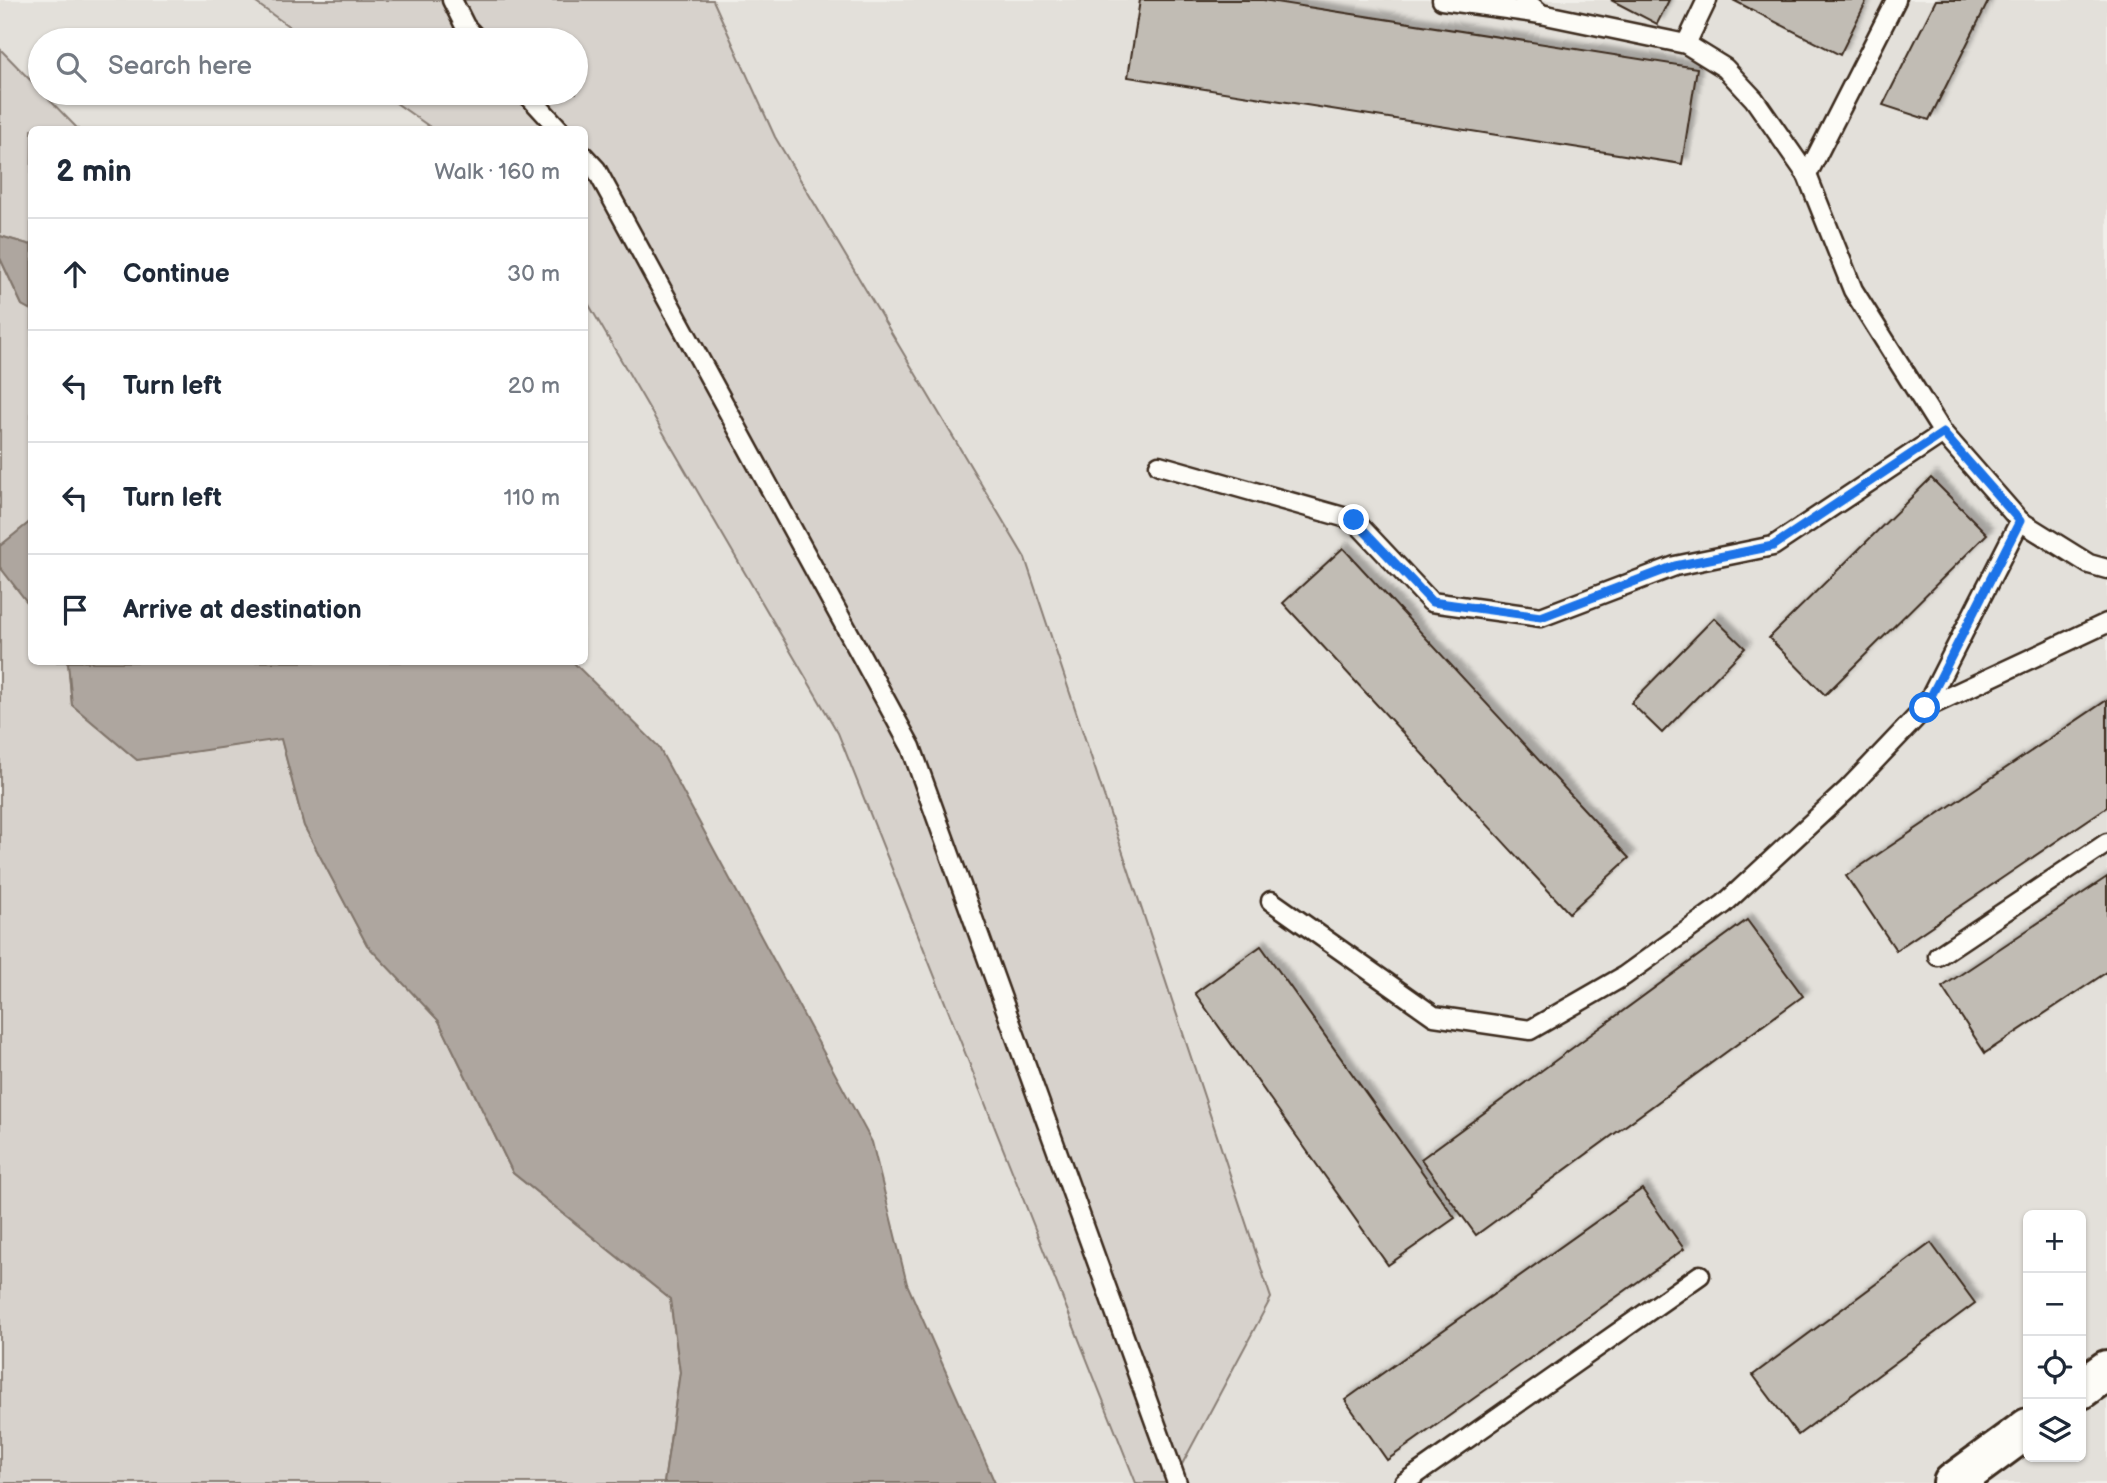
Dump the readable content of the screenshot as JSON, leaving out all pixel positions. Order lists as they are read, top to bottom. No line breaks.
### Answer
{"page":{"search":"Search here","heading":["2 min","Walk · 160 m"],"list":[["Continue","30 m"],["Turn left","20 m"],["Turn left","110 m"],"Arrive at destination"],"map_buttons":["+","−"]}}
